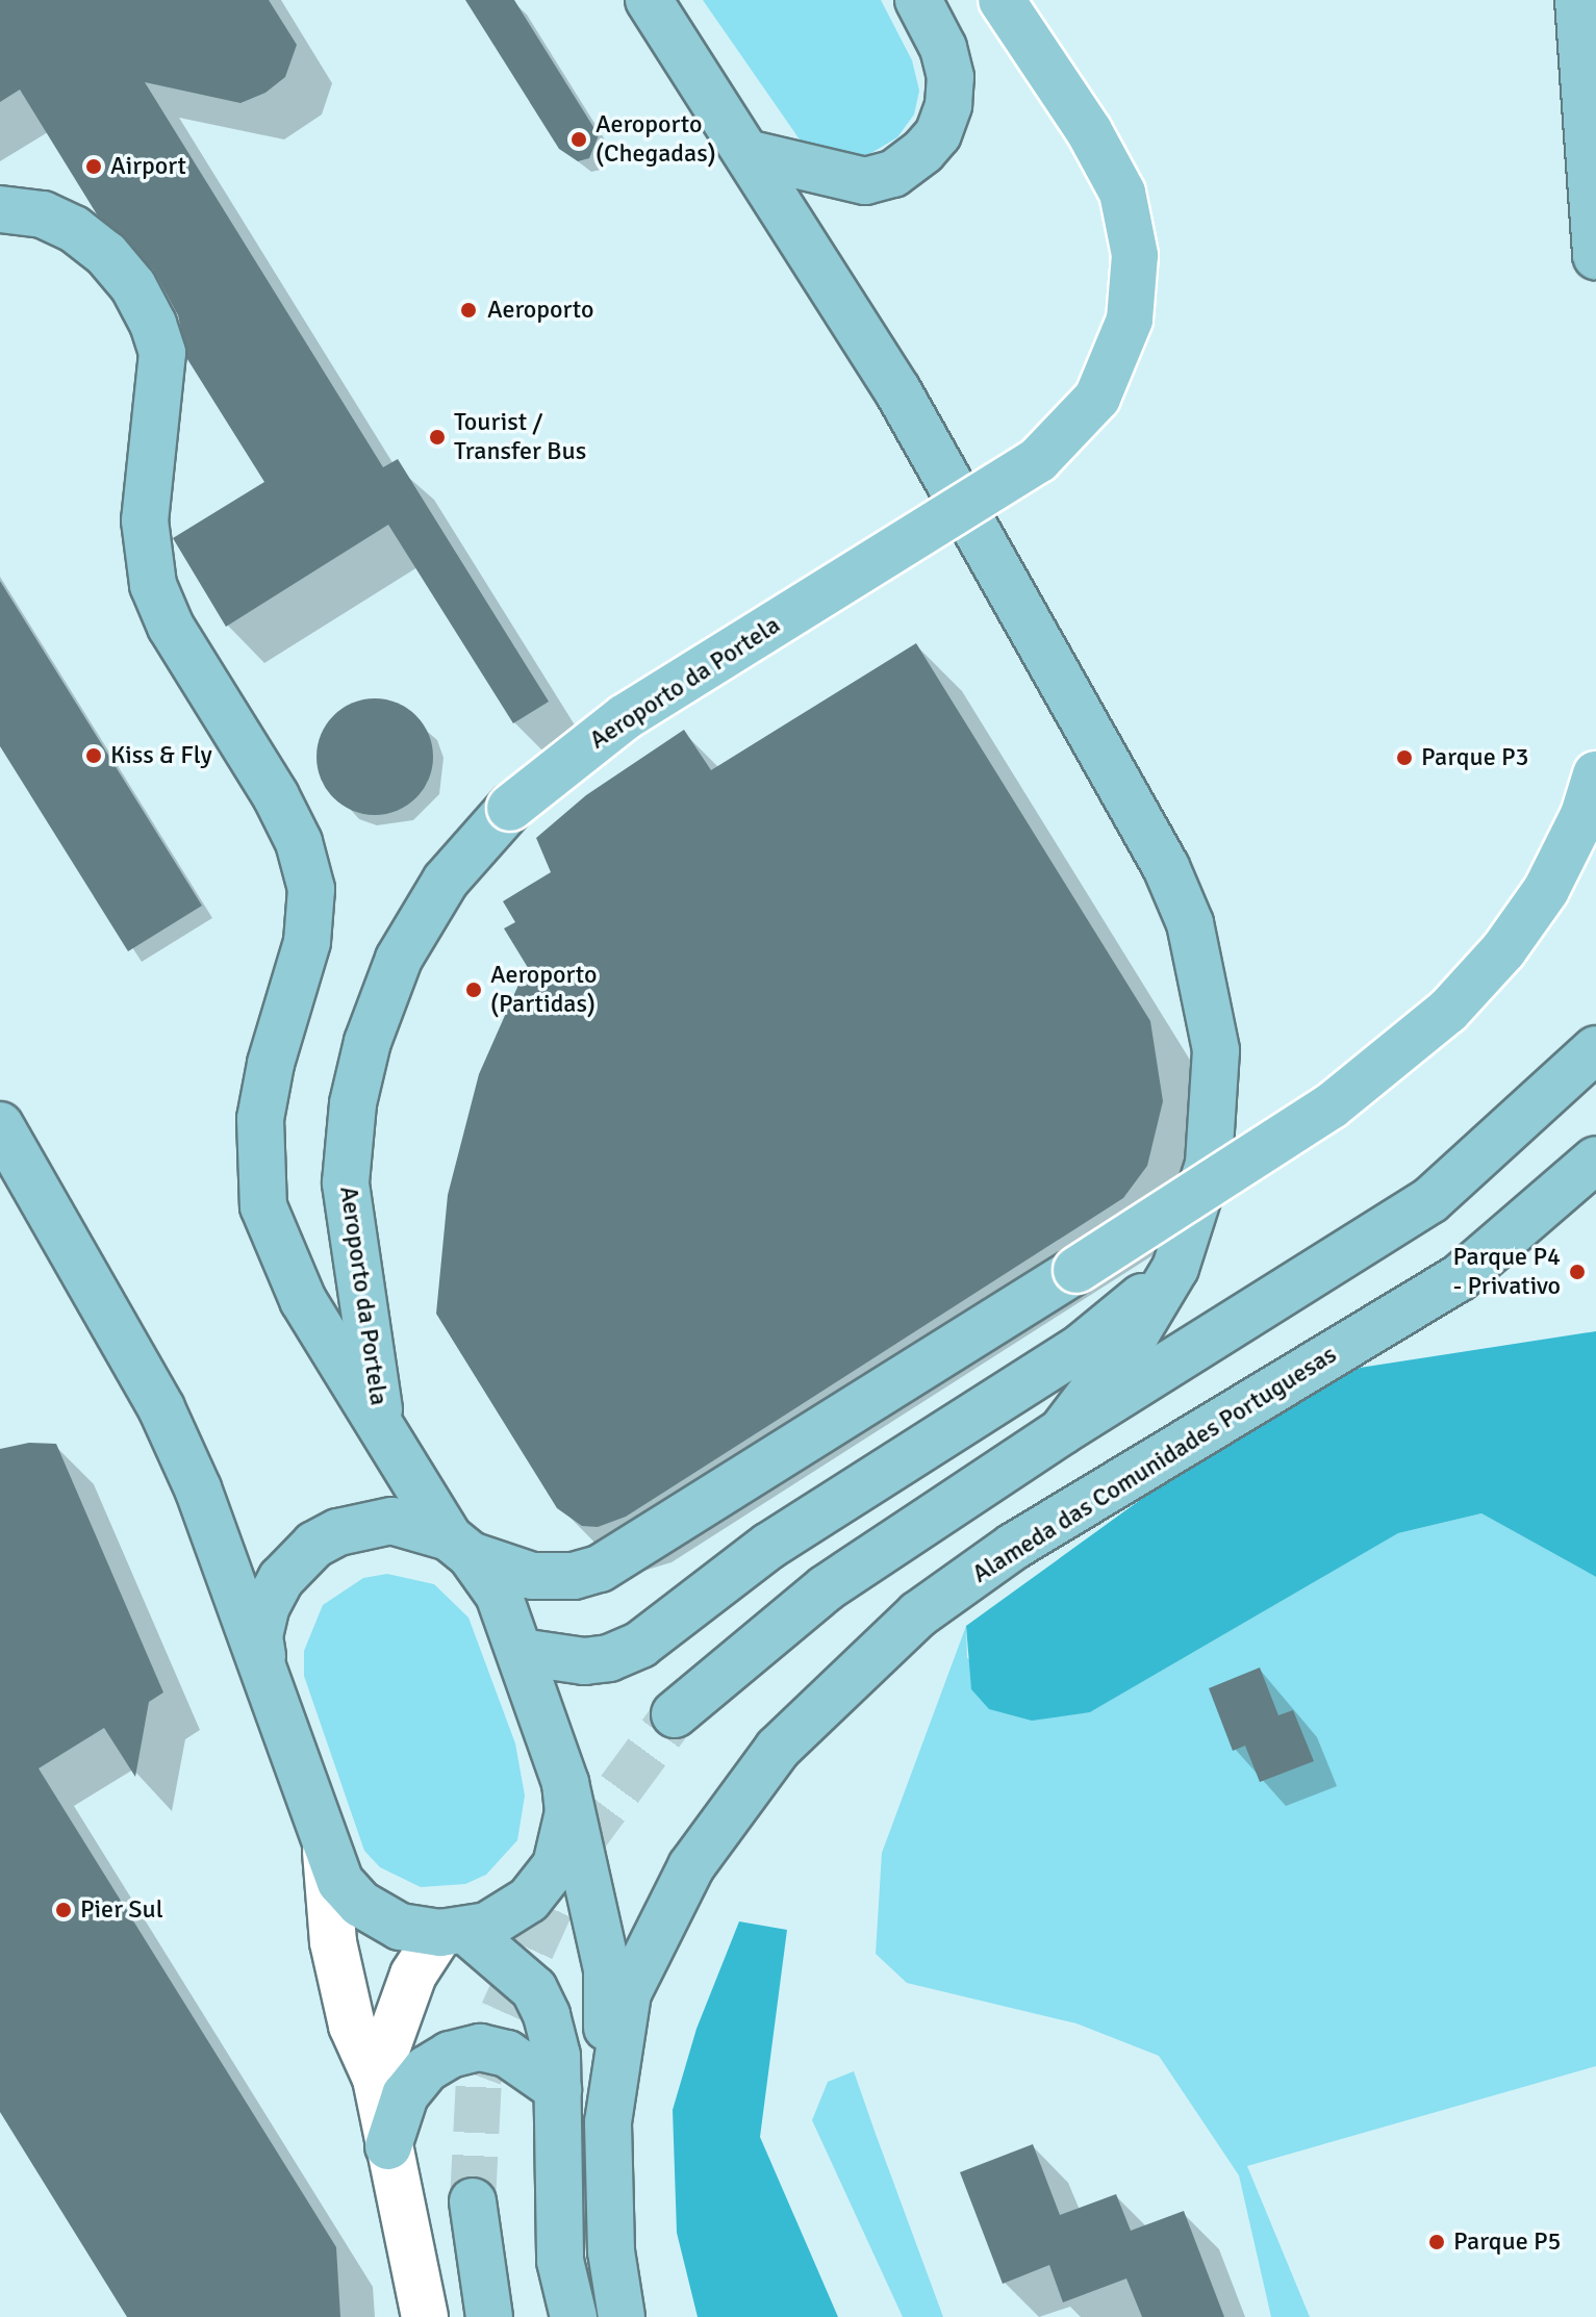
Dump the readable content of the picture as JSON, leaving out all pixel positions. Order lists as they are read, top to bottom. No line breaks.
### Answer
{"streets":{"main road":["Aeroporto da Portela","Alameda das Comunidades Portuguesas"]},"places":["Aeroporto (Chegadas)","Airport","Aeroporto","Tourist / Transfer Bus","Kiss & Fly","Parque P3","Aeroporto (Partidas)","Parque P4 - Privativo","Pier Sul","Parque P5"]}
